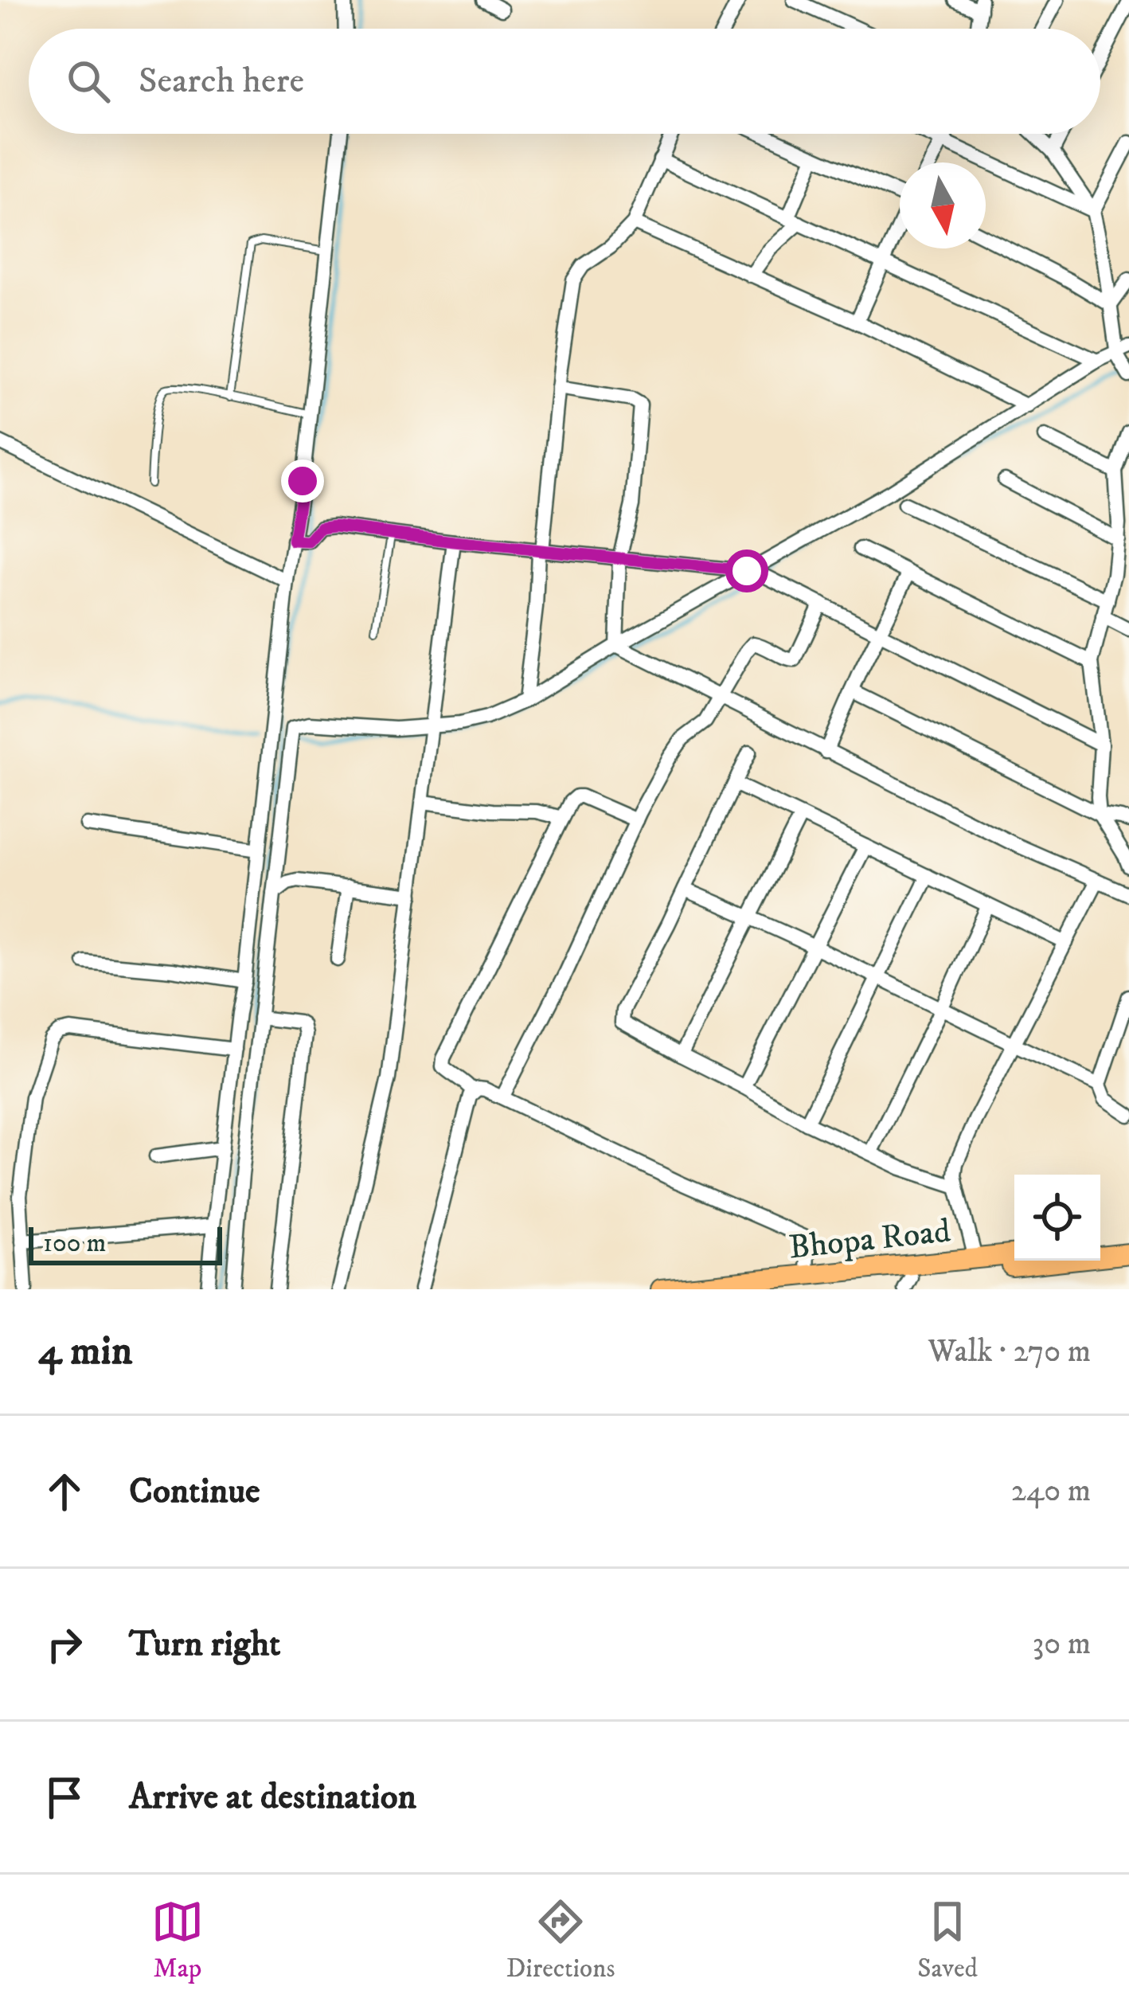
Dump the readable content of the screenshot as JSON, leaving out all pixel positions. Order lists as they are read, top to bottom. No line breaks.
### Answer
{"streets":{"main road":["Bhopa Road"]},"scale_bar":"100 m","north":"bottom","page":{"search":"Search here","scale":"100 m","heading":["4 min","Walk · 270 m"],"list":[["Continue","240 m"],["Turn right","30 m"],"Arrive at destination"],"nav":["Map","Directions","Saved"]}}
